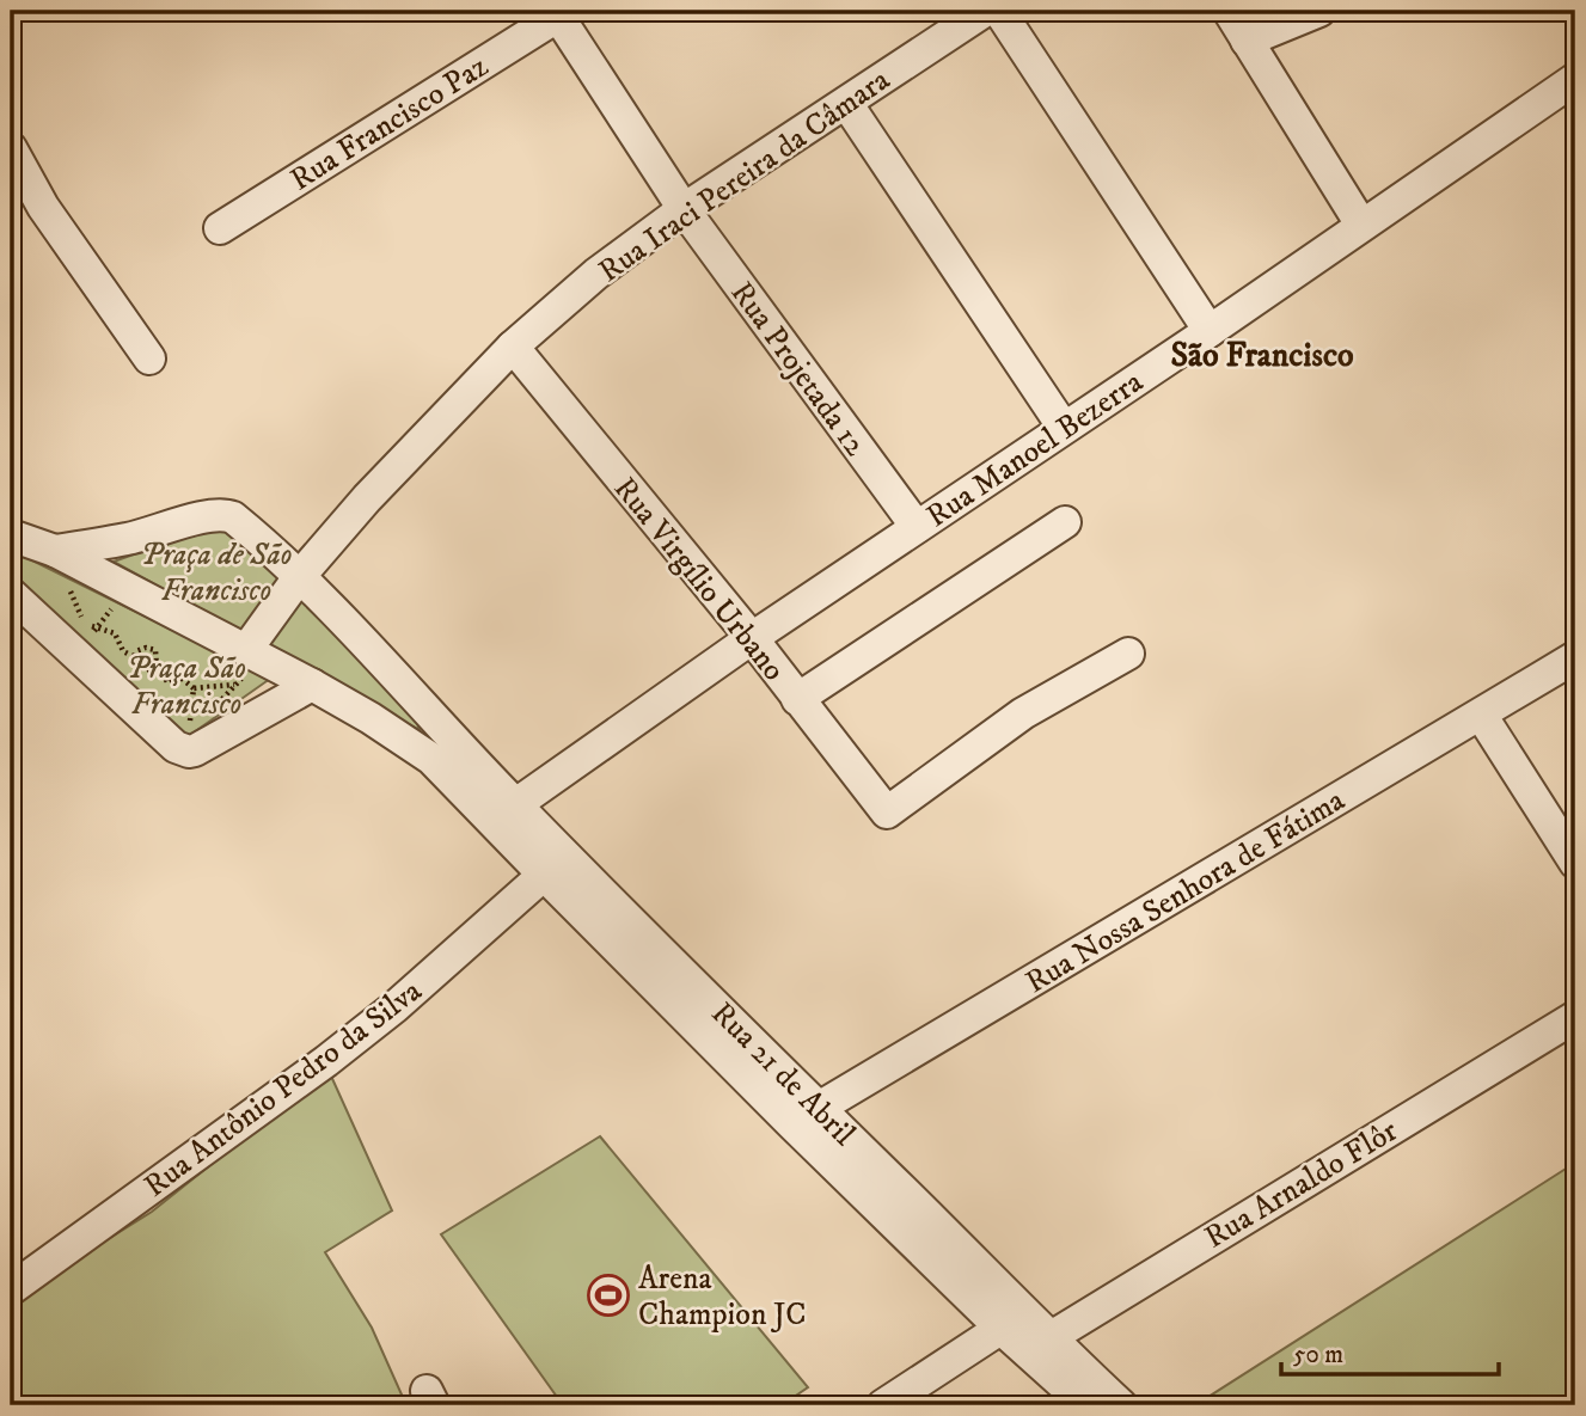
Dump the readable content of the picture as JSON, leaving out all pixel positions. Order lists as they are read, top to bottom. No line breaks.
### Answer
{"streets":{"street":["Rua Francisco Paz","Rua Iraci Pereira da Câmara","Rua Projetada 12","Rua Manoel Bezerra","Rua Virgílio Urbano","Rua Nossa Senhora de Fátima","Rua 21 de Abril","Rua Antônio Pedro da Silva","Rua Arnaldo Flôr"]},"crossings":[["Rua Francisco Paz","Rua Projetada 12"],["Rua Iraci Pereira da Câmara","Rua Projetada 12"],["Rua Iraci Pereira da Câmara","Rua Virgílio Urbano"],["Rua Projetada 12","Rua Manoel Bezerra"],["Rua Manoel Bezerra","Rua Virgílio Urbano"],["Rua Manoel Bezerra","Rua 21 de Abril"],["Rua Nossa Senhora de Fátima","Rua 21 de Abril"],["Rua 21 de Abril","Rua Antônio Pedro da Silva"],["Rua 21 de Abril","Rua Arnaldo Flôr"]],"districts":["São Francisco"],"parks":["Praça de São Francisco","Praça São Francisco"],"places":{"sports":["Arena Champion JC"]},"scale_bar":"50 m"}
